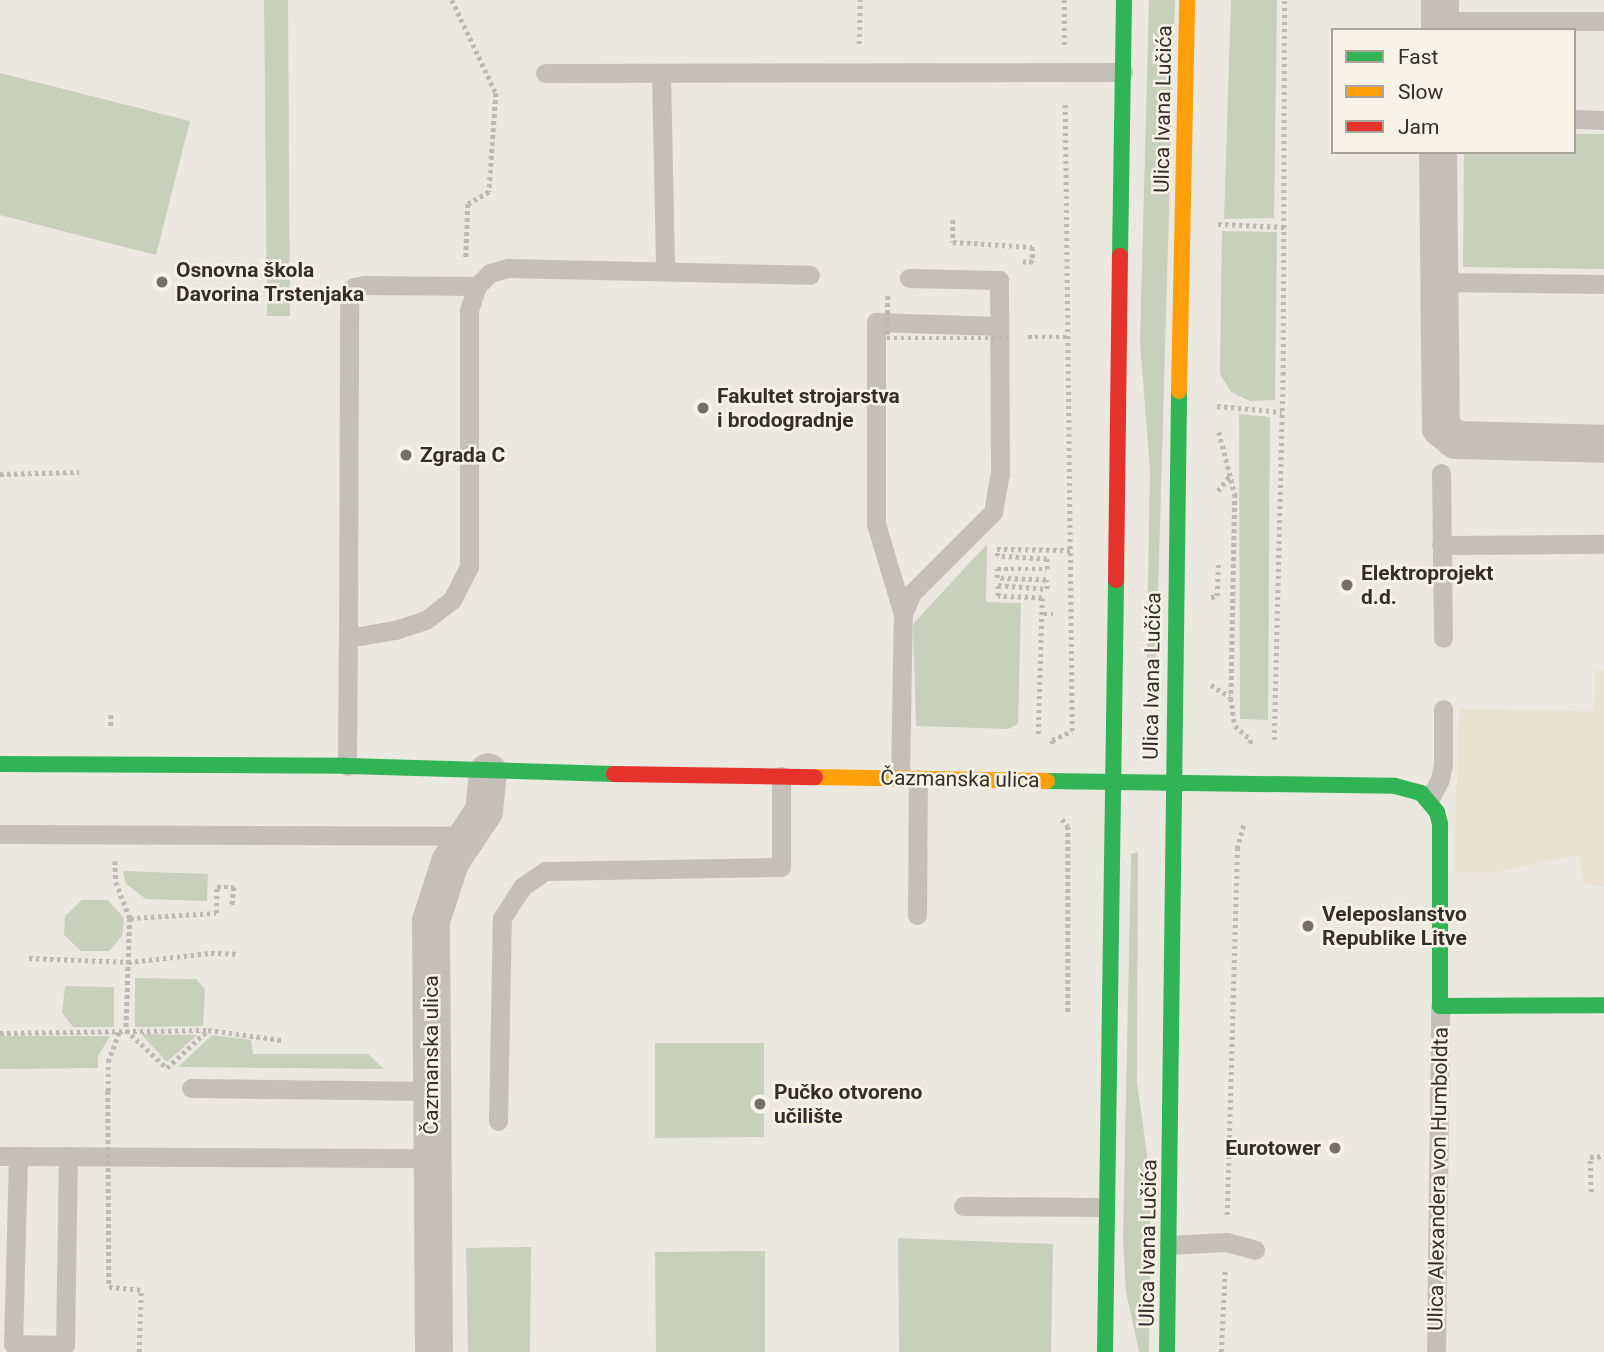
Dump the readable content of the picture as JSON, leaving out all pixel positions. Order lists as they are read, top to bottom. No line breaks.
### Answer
{"streets":{"street":["Ulica Ivana Lučića","Čazmanska ulica","Ulica Alexandera von Humboldta"]},"crossings":[["Ulica Ivana Lučića","Čazmanska ulica"],["Čazmanska ulica","Ulica Alexandera von Humboldta"]],"places":["Osnovna škola Davorina Trstenjaka","Fakultet strojarstva i brodogradnje","Zgrada C","Elektroprojekt d.d.","Veleposlanstvo Republike Litve","Pučko otvoreno učilište","Eurotower"],"legend":["Fast","Slow","Jam"]}
